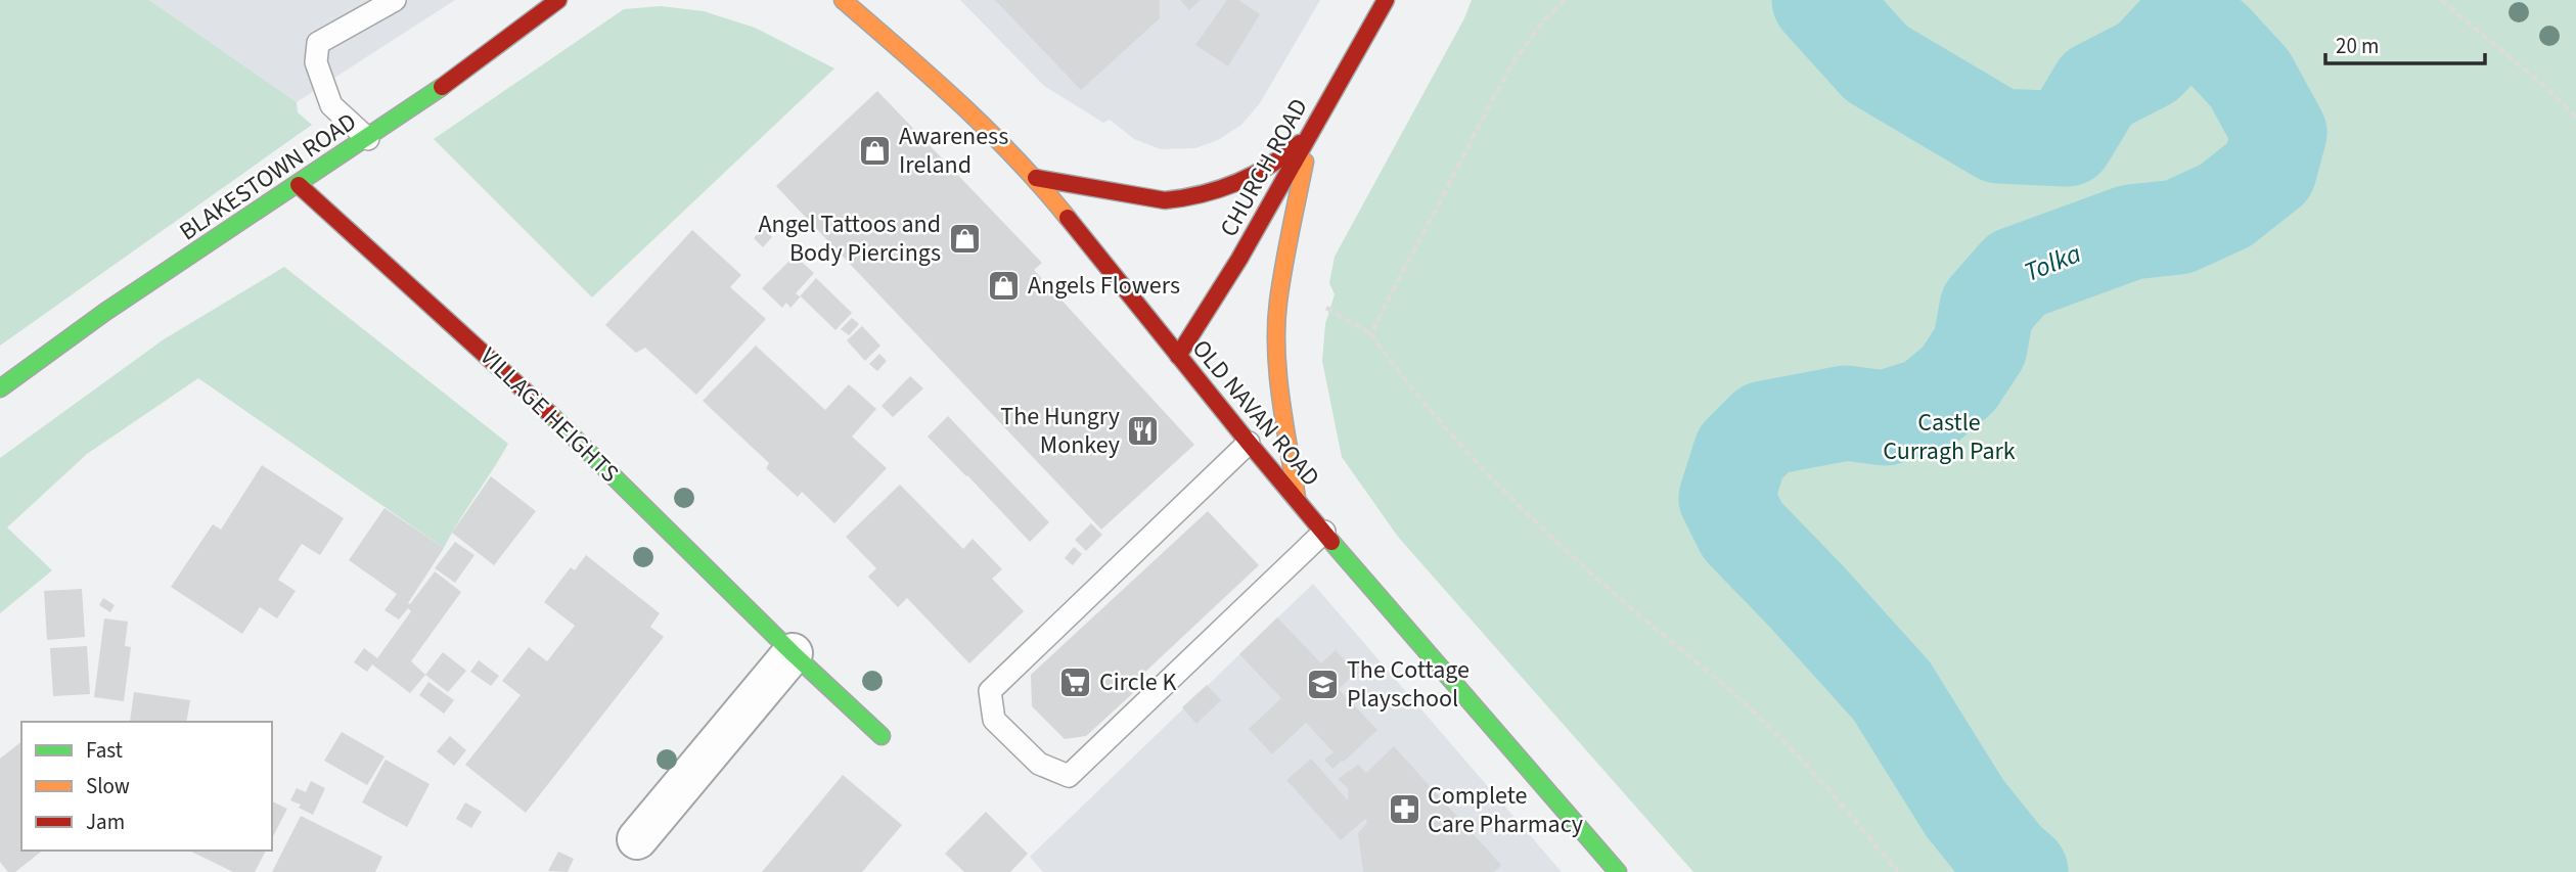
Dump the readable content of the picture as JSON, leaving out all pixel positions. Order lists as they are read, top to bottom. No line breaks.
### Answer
{"streets":{"street":["CHURCH ROAD","BLAKESTOWN ROAD","OLD NAVAN ROAD","VILLAGE HEIGHTS"]},"crossings":[["CHURCH ROAD","OLD NAVAN ROAD"],["BLAKESTOWN ROAD","VILLAGE HEIGHTS"]],"water":["Tolka"],"parks":["Castle Curragh Park"],"places":{"shop":["Awareness Ireland","Angel Tattoos and Body Piercings","Angels Flowers"],"restaurant":["The Hungry Monkey"],"supermarket":["Circle K"],"school or university":["The Cottage Playschool"],"pharmacy":["Complete Care Pharmacy"]},"legend":["Fast","Slow","Jam"],"scale_bar":"20 m"}
